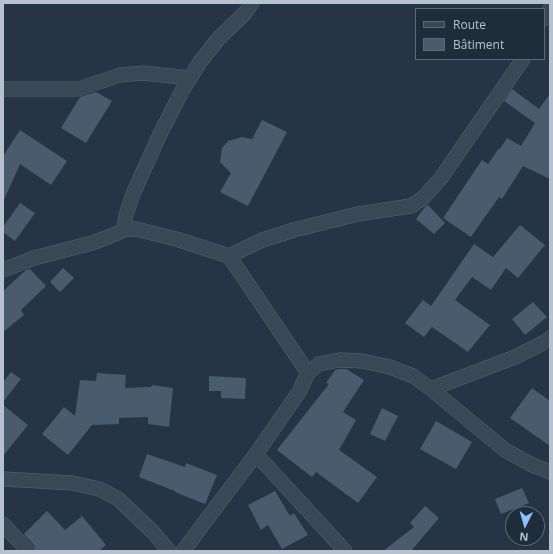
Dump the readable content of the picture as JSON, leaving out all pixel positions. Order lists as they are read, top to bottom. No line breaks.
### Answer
{"legend":["Route","Bâtiment"],"north":"bottom"}
